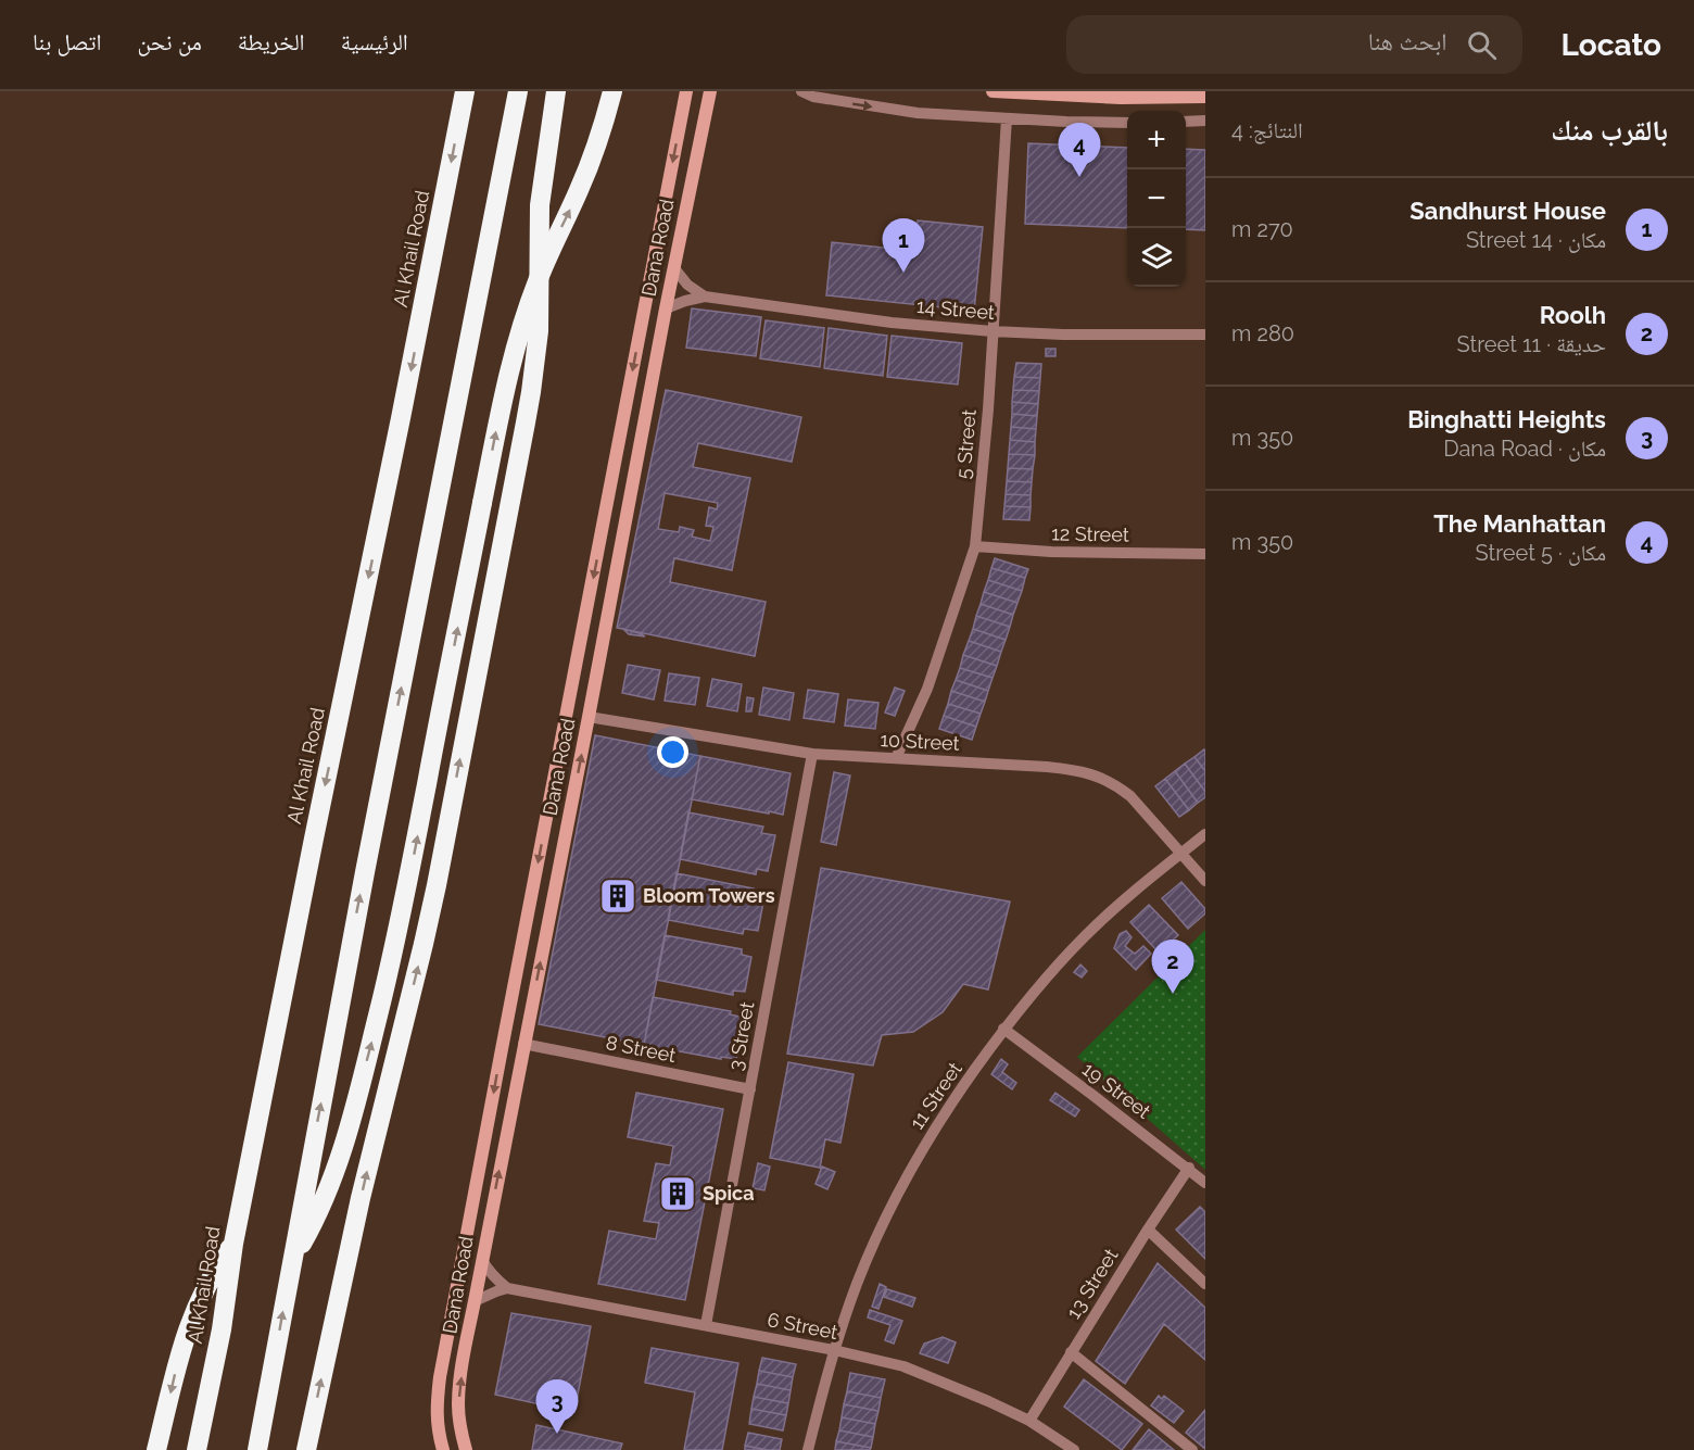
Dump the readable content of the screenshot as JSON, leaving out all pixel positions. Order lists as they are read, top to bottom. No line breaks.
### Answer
{"streets":{"highway":["Al Khail Road"],"street":["Dana Road","14 Street","5 Street","12 Street","10 Street","3 Street","8 Street","19 Street","11 Street","13 Street","6 Street"]},"crossings":[["Dana Road","14 Street"],["Dana Road","10 Street"],["Dana Road","8 Street"],["14 Street","5 Street"],["5 Street","12 Street"],["5 Street","10 Street"],["10 Street","3 Street"],["10 Street","11 Street"],["3 Street","8 Street"],["3 Street","6 Street"],["19 Street","11 Street"],["19 Street","13 Street"],["11 Street","6 Street"],["13 Street","6 Street"]],"places":{"building":["Bloom Towers","Spica"]},"page":{"header":"Locato","search":"ابحث هنا","nav":["الرئيسية","الخريطة","من نحن","اتصل بنا"],"heading":["بالقرب منك","النتائج: 4"],"map_buttons":["+","−"],"pins":["4","1","2","3"],"list":[{"mark":"1","name":"Sandhurst House","note":"مكان · 14 Street","value":"270 m"},{"mark":"2","name":"Roolh","note":"حديقة · 11 Street","value":"280 m"},{"mark":"3","name":"Binghatti Heights","note":"مكان · Dana Road","value":"350 m"},{"mark":"4","name":"The Manhattan","note":"مكان · 5 Street","value":"350 m"}]}}
